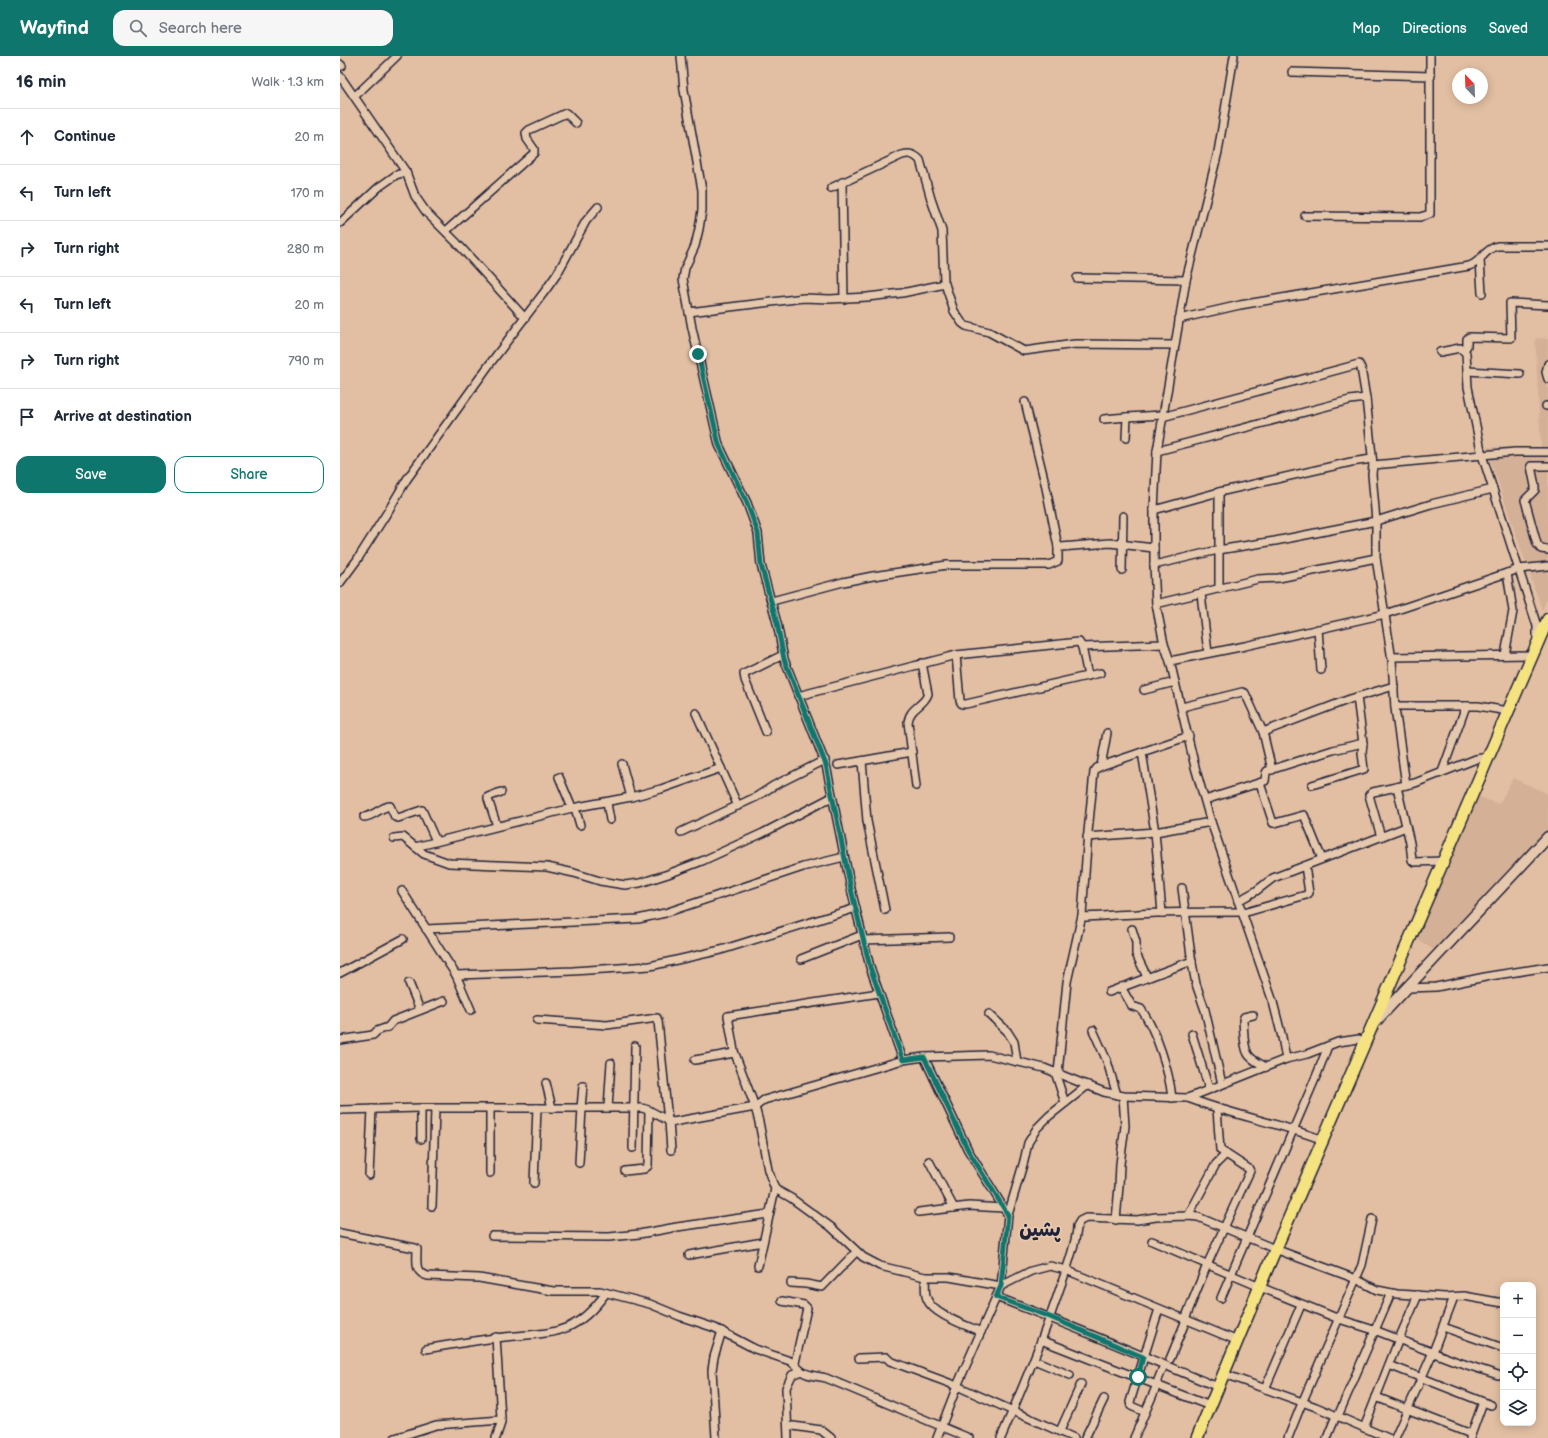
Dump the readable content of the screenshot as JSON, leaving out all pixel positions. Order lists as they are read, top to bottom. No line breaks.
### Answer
{"districts":["پشین"],"north":"top left","page":{"header":"Wayfind","search":"Search here","nav":["Map","Directions","Saved"],"heading":["16 min","Walk · 1.3 km"],"list":[["Continue","20 m"],["Turn left","170 m"],["Turn right","280 m"],["Turn left","20 m"],["Turn right","790 m"],"Arrive at destination"],"buttons":["Save","Share"],"map_buttons":["+","−"]}}
